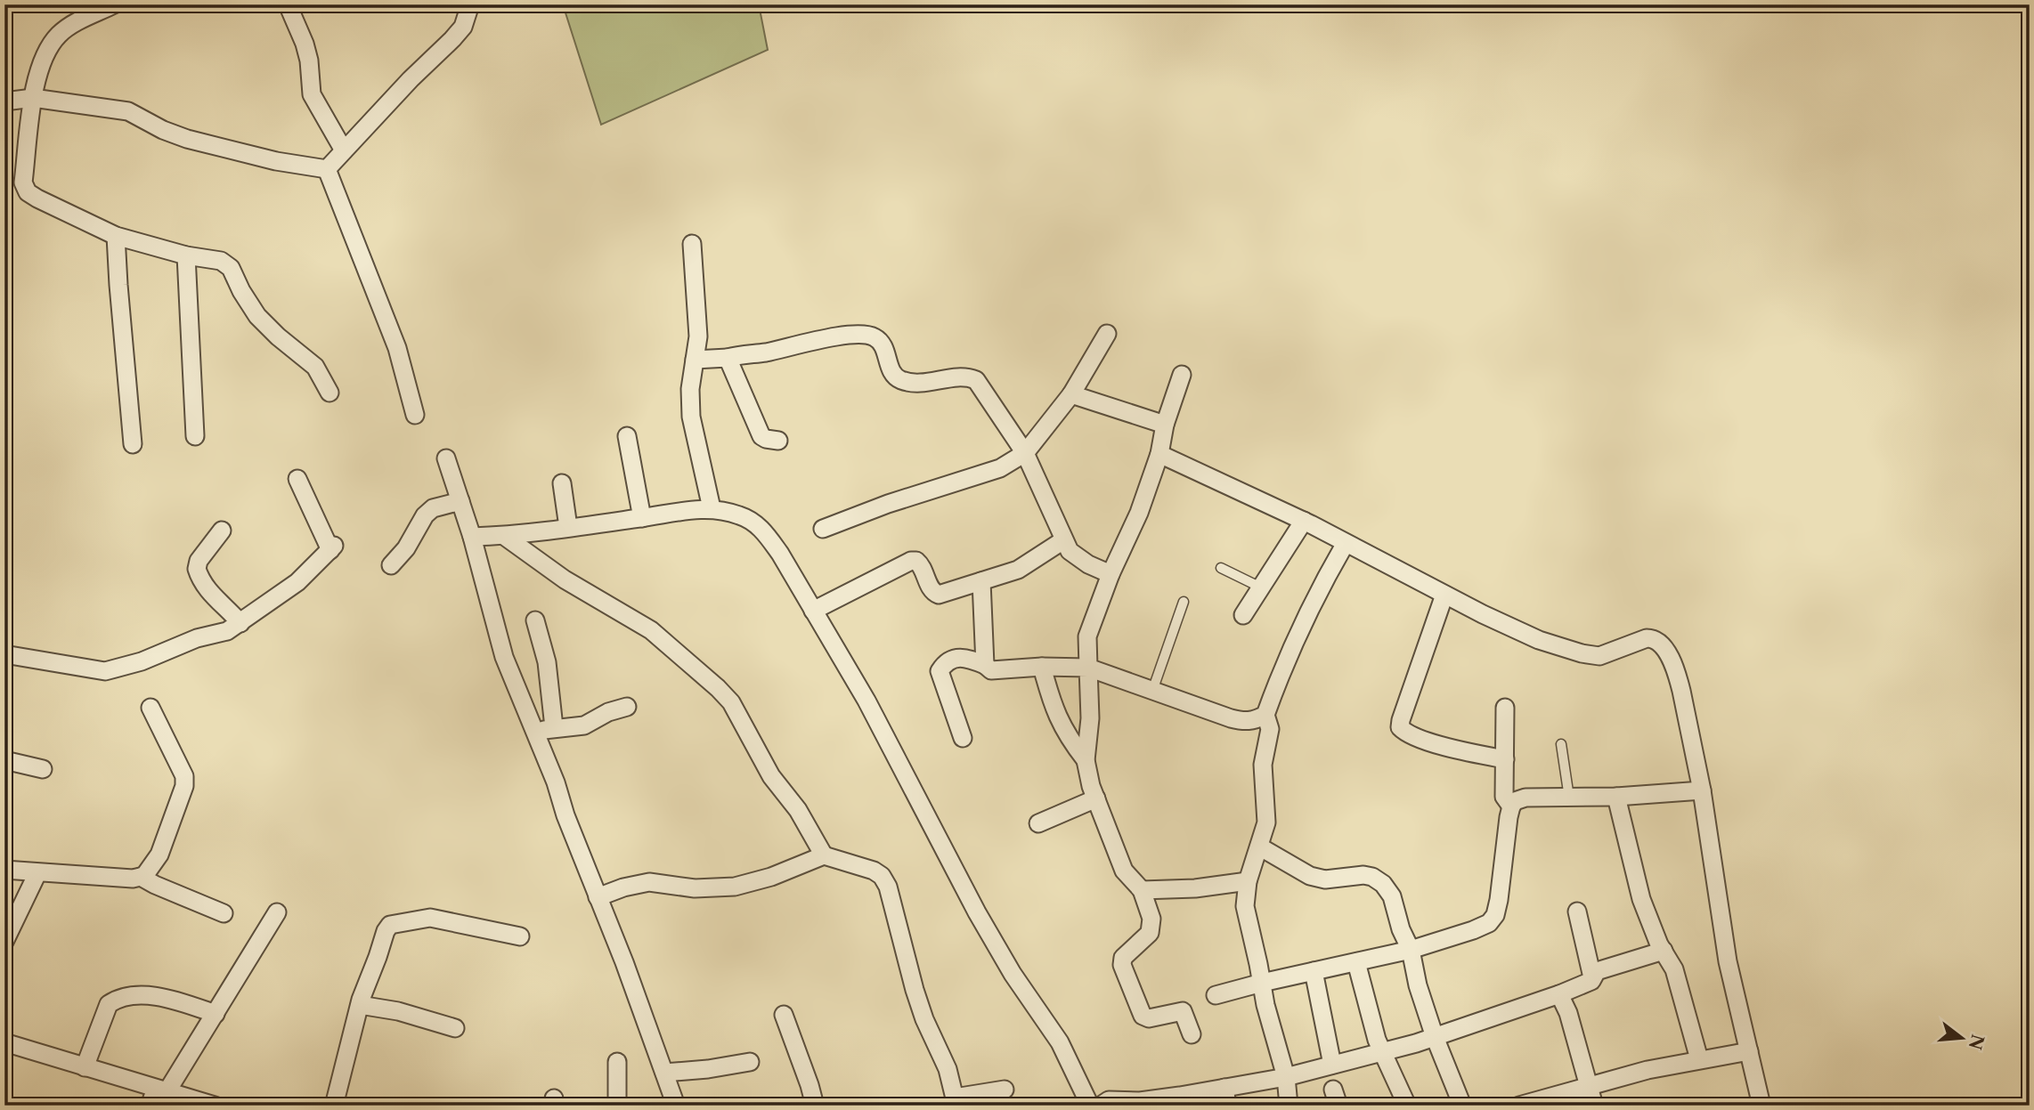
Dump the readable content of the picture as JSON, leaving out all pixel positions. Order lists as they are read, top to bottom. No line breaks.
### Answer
{"north":"right"}
